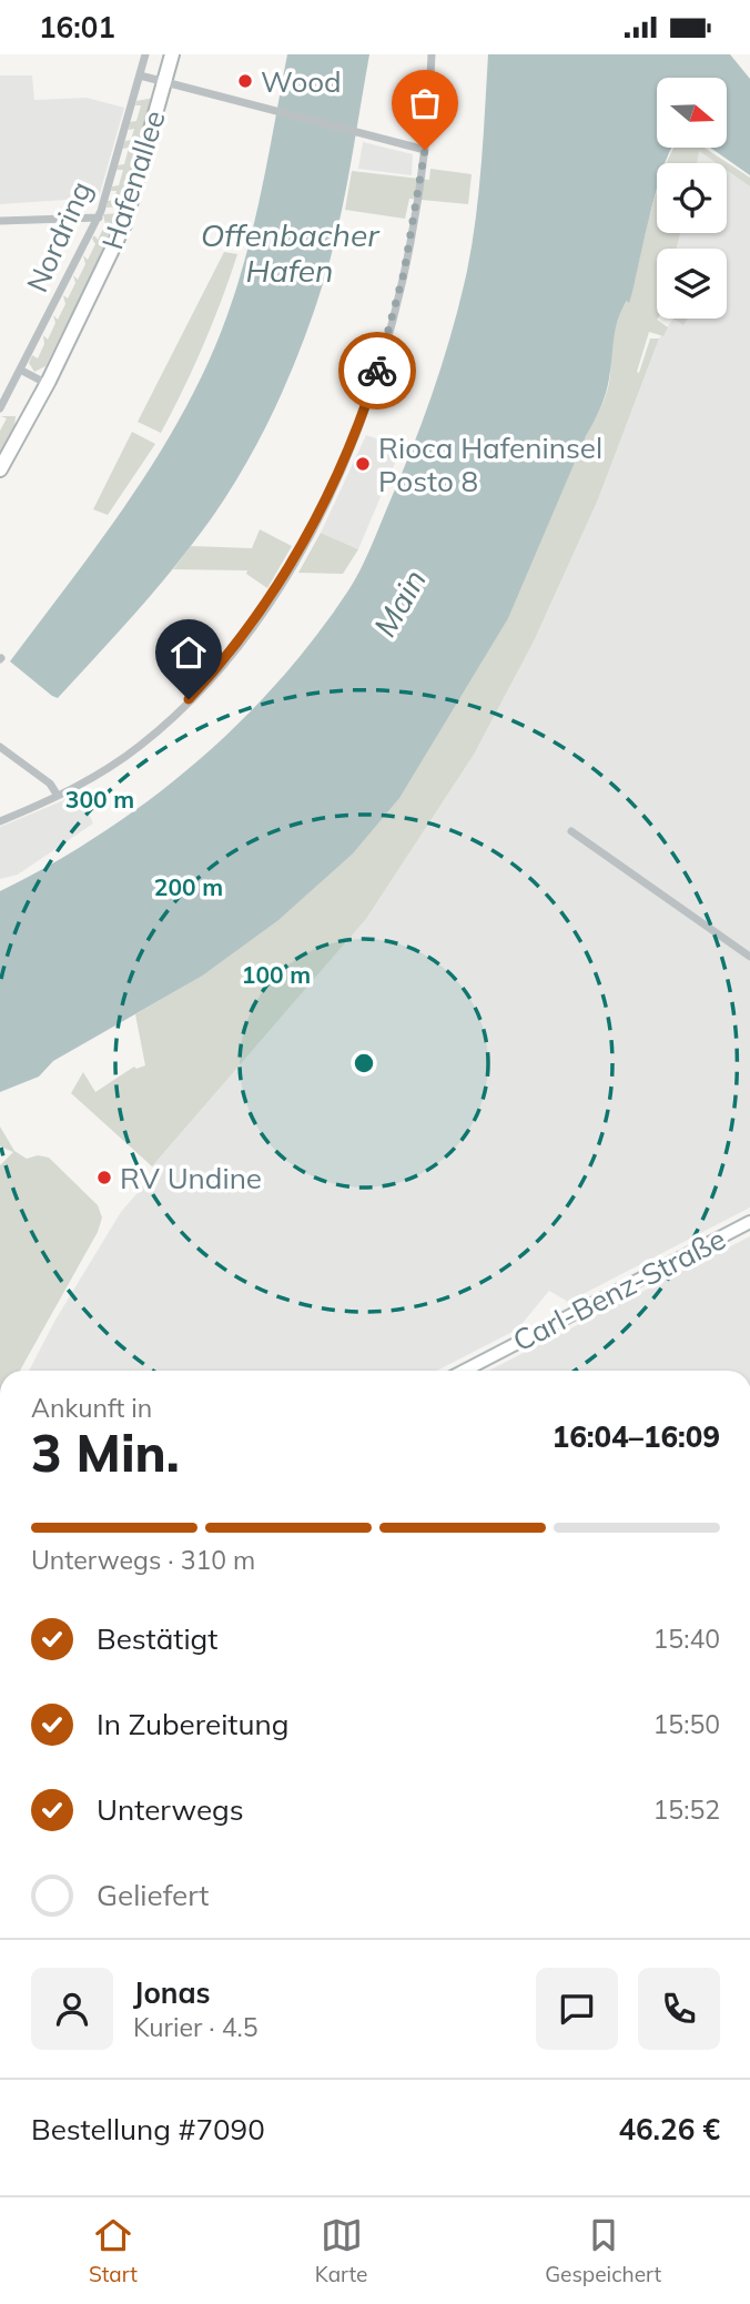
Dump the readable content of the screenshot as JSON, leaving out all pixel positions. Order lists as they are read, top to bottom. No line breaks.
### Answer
{"streets":{"main road":["Hafenallee","Carl-Benz-Straße"],"street":["Nordring"]},"water":["Offenbacher Hafen","Main"],"places":["Wood","Rioca Hafeninsel Posto 8","RV Undine"],"north":"right","page":{"status":"16:01","heading":["3 Min.","Ankunft in","16:04–16:09"],"panel":["Jonas","Kurier · 4.5","Bestellung #7090","46.26 €"],"bar":"Unterwegs · 310 m","list":[["Bestätigt","15:40"],["In Zubereitung","15:50"],["Unterwegs","15:52"],"Geliefert"],"tabs":["Start","Karte","Gespeichert"]},"rings":["300 m","200 m","100 m"]}
